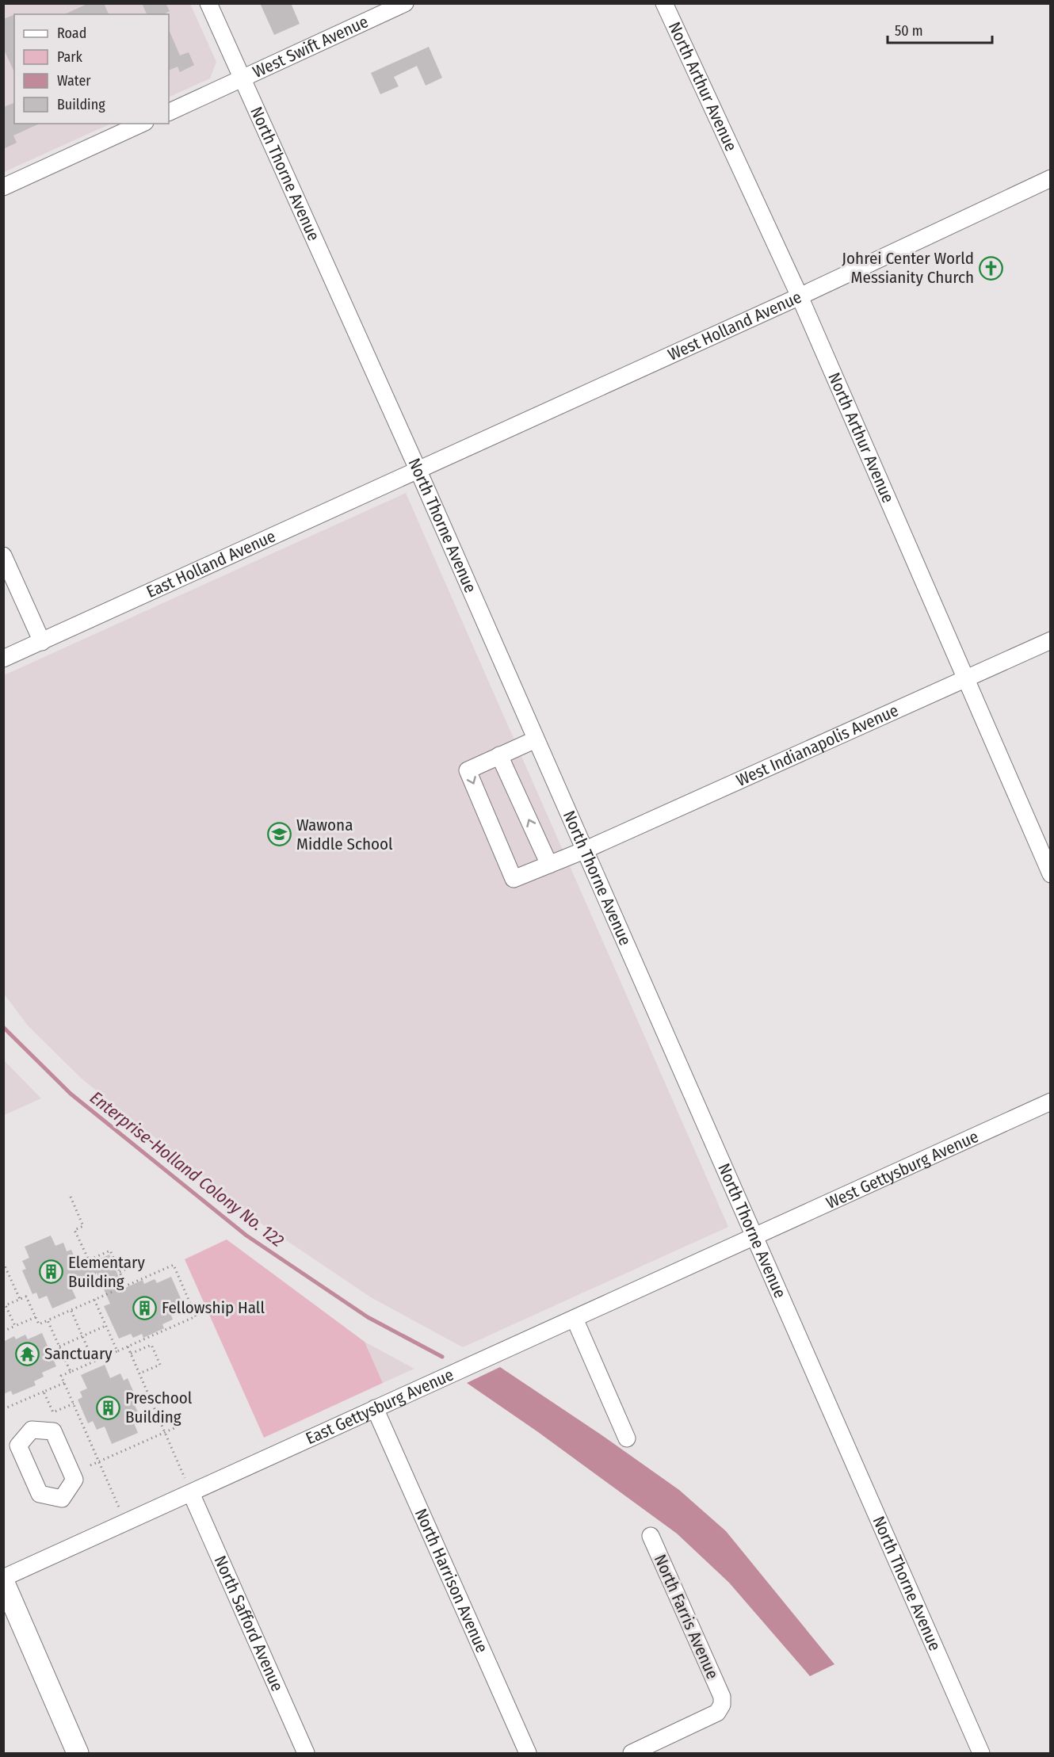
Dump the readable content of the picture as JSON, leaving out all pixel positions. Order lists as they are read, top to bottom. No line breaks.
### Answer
{"streets":{"street":["West Swift Avenue","North Arthur Avenue","North Thorne Avenue","West Holland Avenue","East Holland Avenue","West Indianapolis Avenue","West Gettysburg Avenue","East Gettysburg Avenue","North Harrison Avenue","North Farris Avenue","North Safford Avenue"]},"crossings":[["West Swift Avenue","North Thorne Avenue"],["North Arthur Avenue","West Holland Avenue"],["North Arthur Avenue","West Indianapolis Avenue"],["North Thorne Avenue","West Holland Avenue"],["North Thorne Avenue","East Holland Avenue"],["North Thorne Avenue","West Indianapolis Avenue"],["North Thorne Avenue","West Gettysburg Avenue"],["North Thorne Avenue","East Gettysburg Avenue"],["West Holland Avenue","East Holland Avenue"],["West Gettysburg Avenue","East Gettysburg Avenue"],["East Gettysburg Avenue","North Harrison Avenue"],["East Gettysburg Avenue","North Safford Avenue"]],"water":["Enterprise-Holland Colony No. 122"],"places":{"church":["Johrei Center World Messianity Church"],"school or university":["Wawona Middle School"],"building":["Elementary Building","Fellowship Hall","Preschool Building"],"temple":["Sanctuary"]},"legend":["Road","Park","Water","Building"],"scale_bar":"50 m"}
